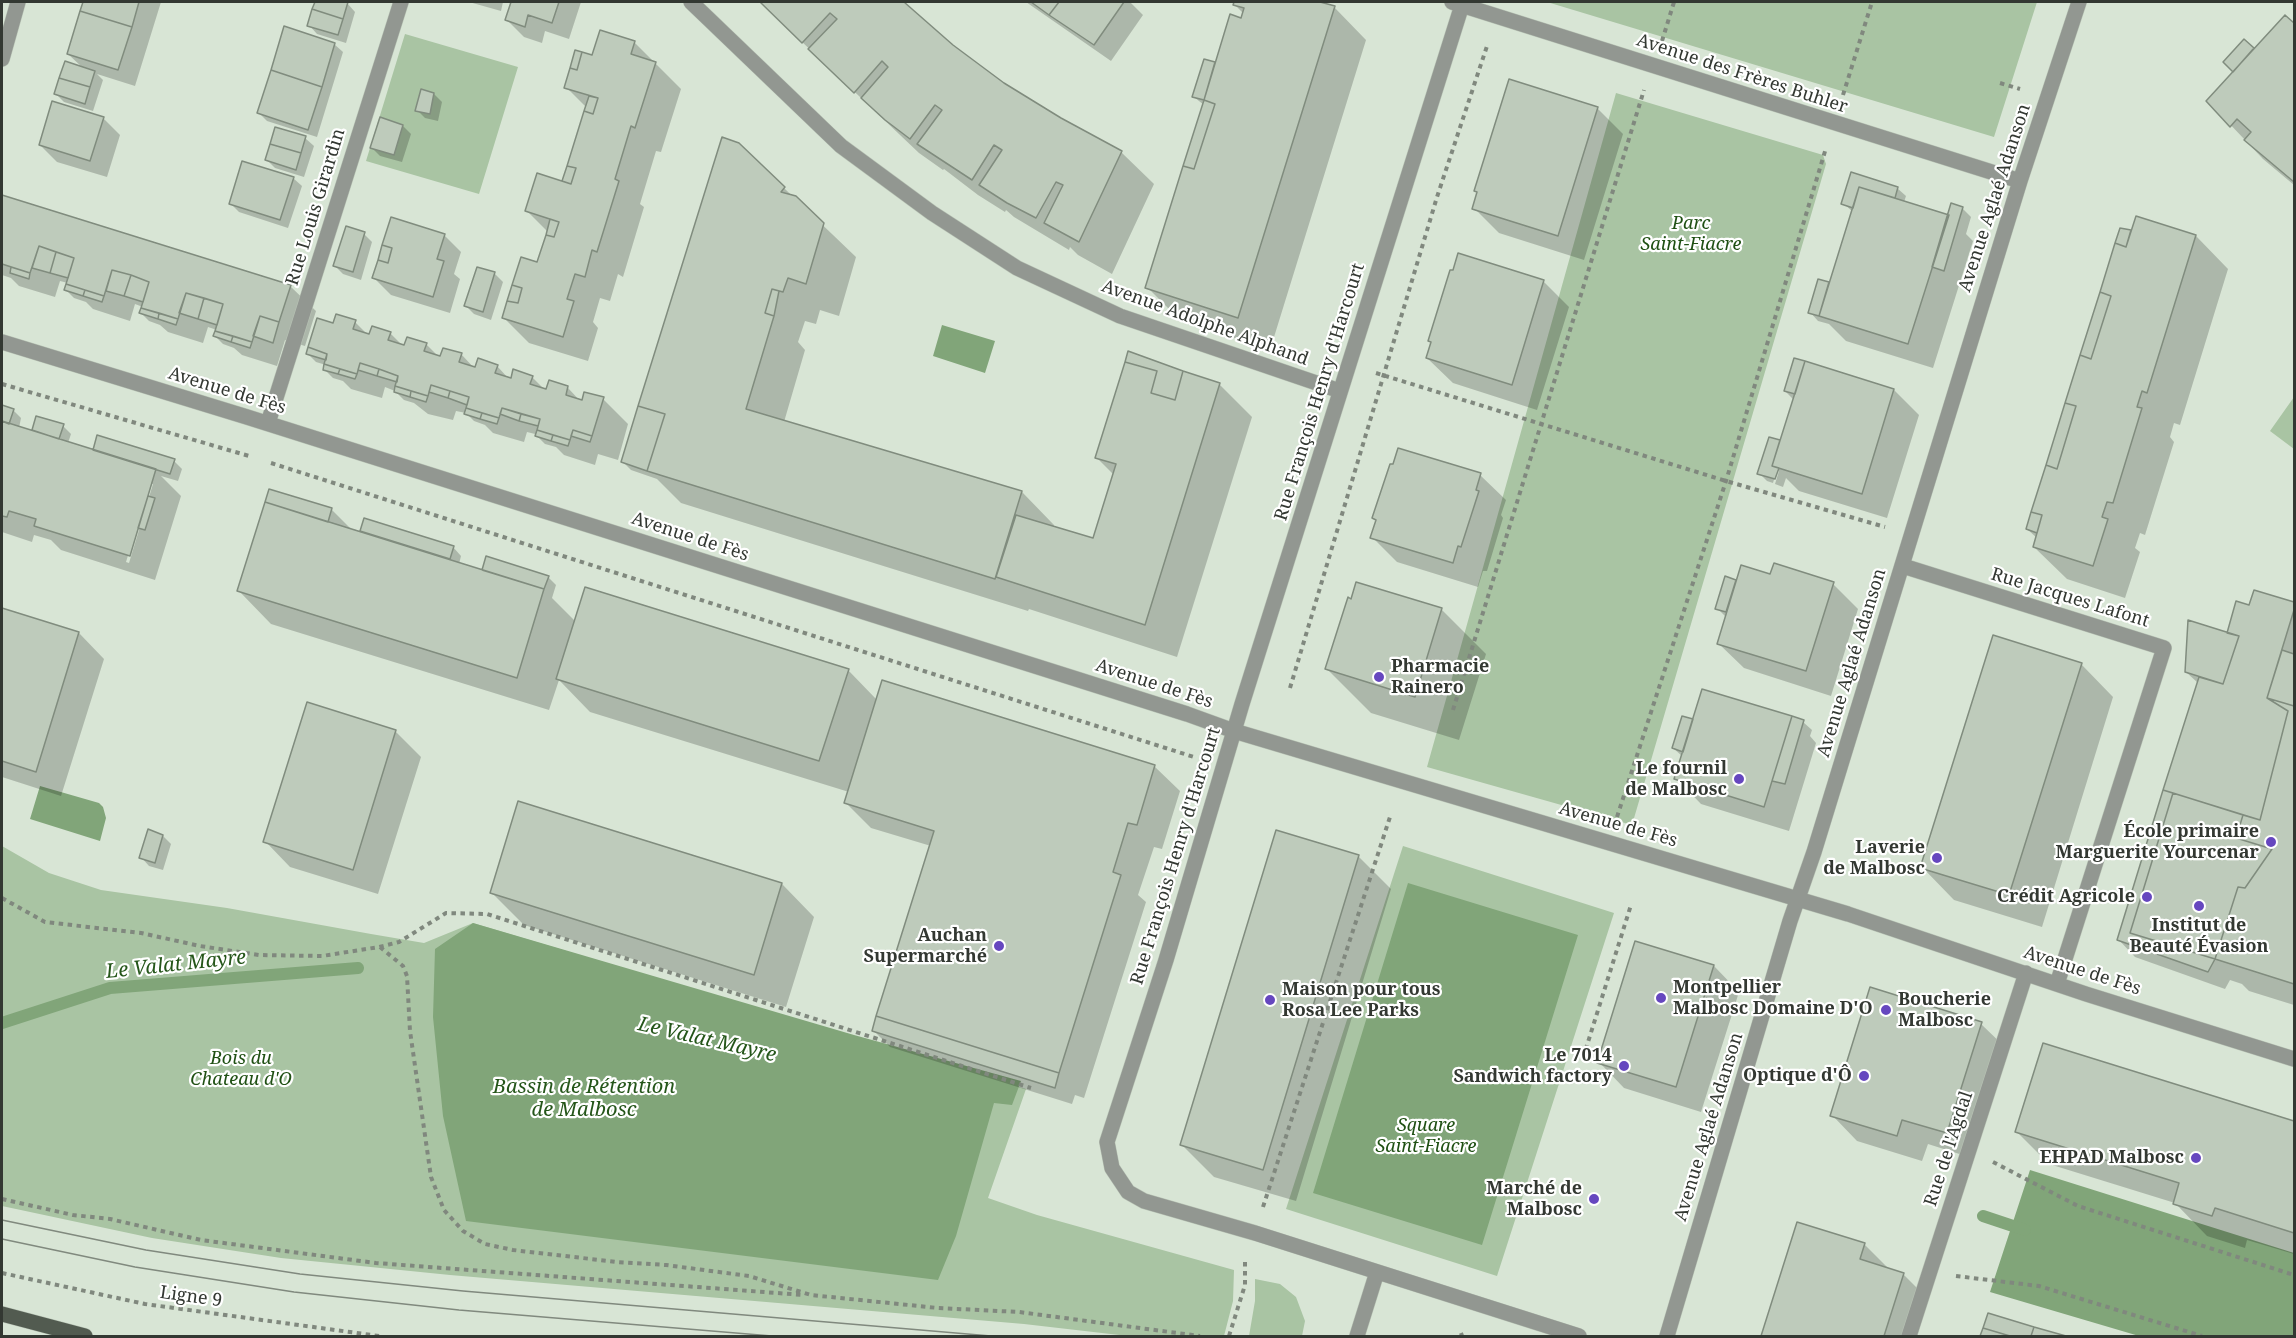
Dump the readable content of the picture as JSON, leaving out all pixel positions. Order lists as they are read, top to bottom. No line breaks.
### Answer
{"streets":{"street":["Avenue des Frères Buhler","Avenue Aglaé Adanson","Rue Louis Girardin","Avenue Adolphe Alphand","Avenue de Fès","Rue François Henry d'Harcourt","Rue Jacques Lafont","Rue de l'Agdal"],"path":["Ligne 9"]},"crossings":[["Avenue des Frères Buhler","Avenue Aglaé Adanson"],["Avenue des Frères Buhler","Rue François Henry d'Harcourt"],["Avenue Aglaé Adanson","Avenue de Fès"],["Avenue Aglaé Adanson","Rue Jacques Lafont"],["Rue Louis Girardin","Avenue de Fès"],["Avenue Adolphe Alphand","Rue François Henry d'Harcourt"],["Avenue de Fès","Rue François Henry d'Harcourt"],["Avenue de Fès","Rue Jacques Lafont"],["Avenue de Fès","Rue de l'Agdal"]],"water":["Le Valat Mayre","Bassin de Rétention de Malbosc"],"parks":["Parc Saint-Fiacre","Bois du Chateau d'O","Square Saint-Fiacre"],"places":["Pharmacie Rainero","Le fournil de Malbosc","École primaire Marguerite Yourcenar","Laverie de Malbosc","Crédit Agricole","Institut de Beauté Évasion","Auchan Supermarché","Montpellier Malbosc Domaine D'O","Maison pour tous Rosa Lee Parks","Boucherie Malbosc","Le 7014 Sandwich factory","Optique d'Ô","EHPAD Malbosc","Marché de Malbosc"]}
